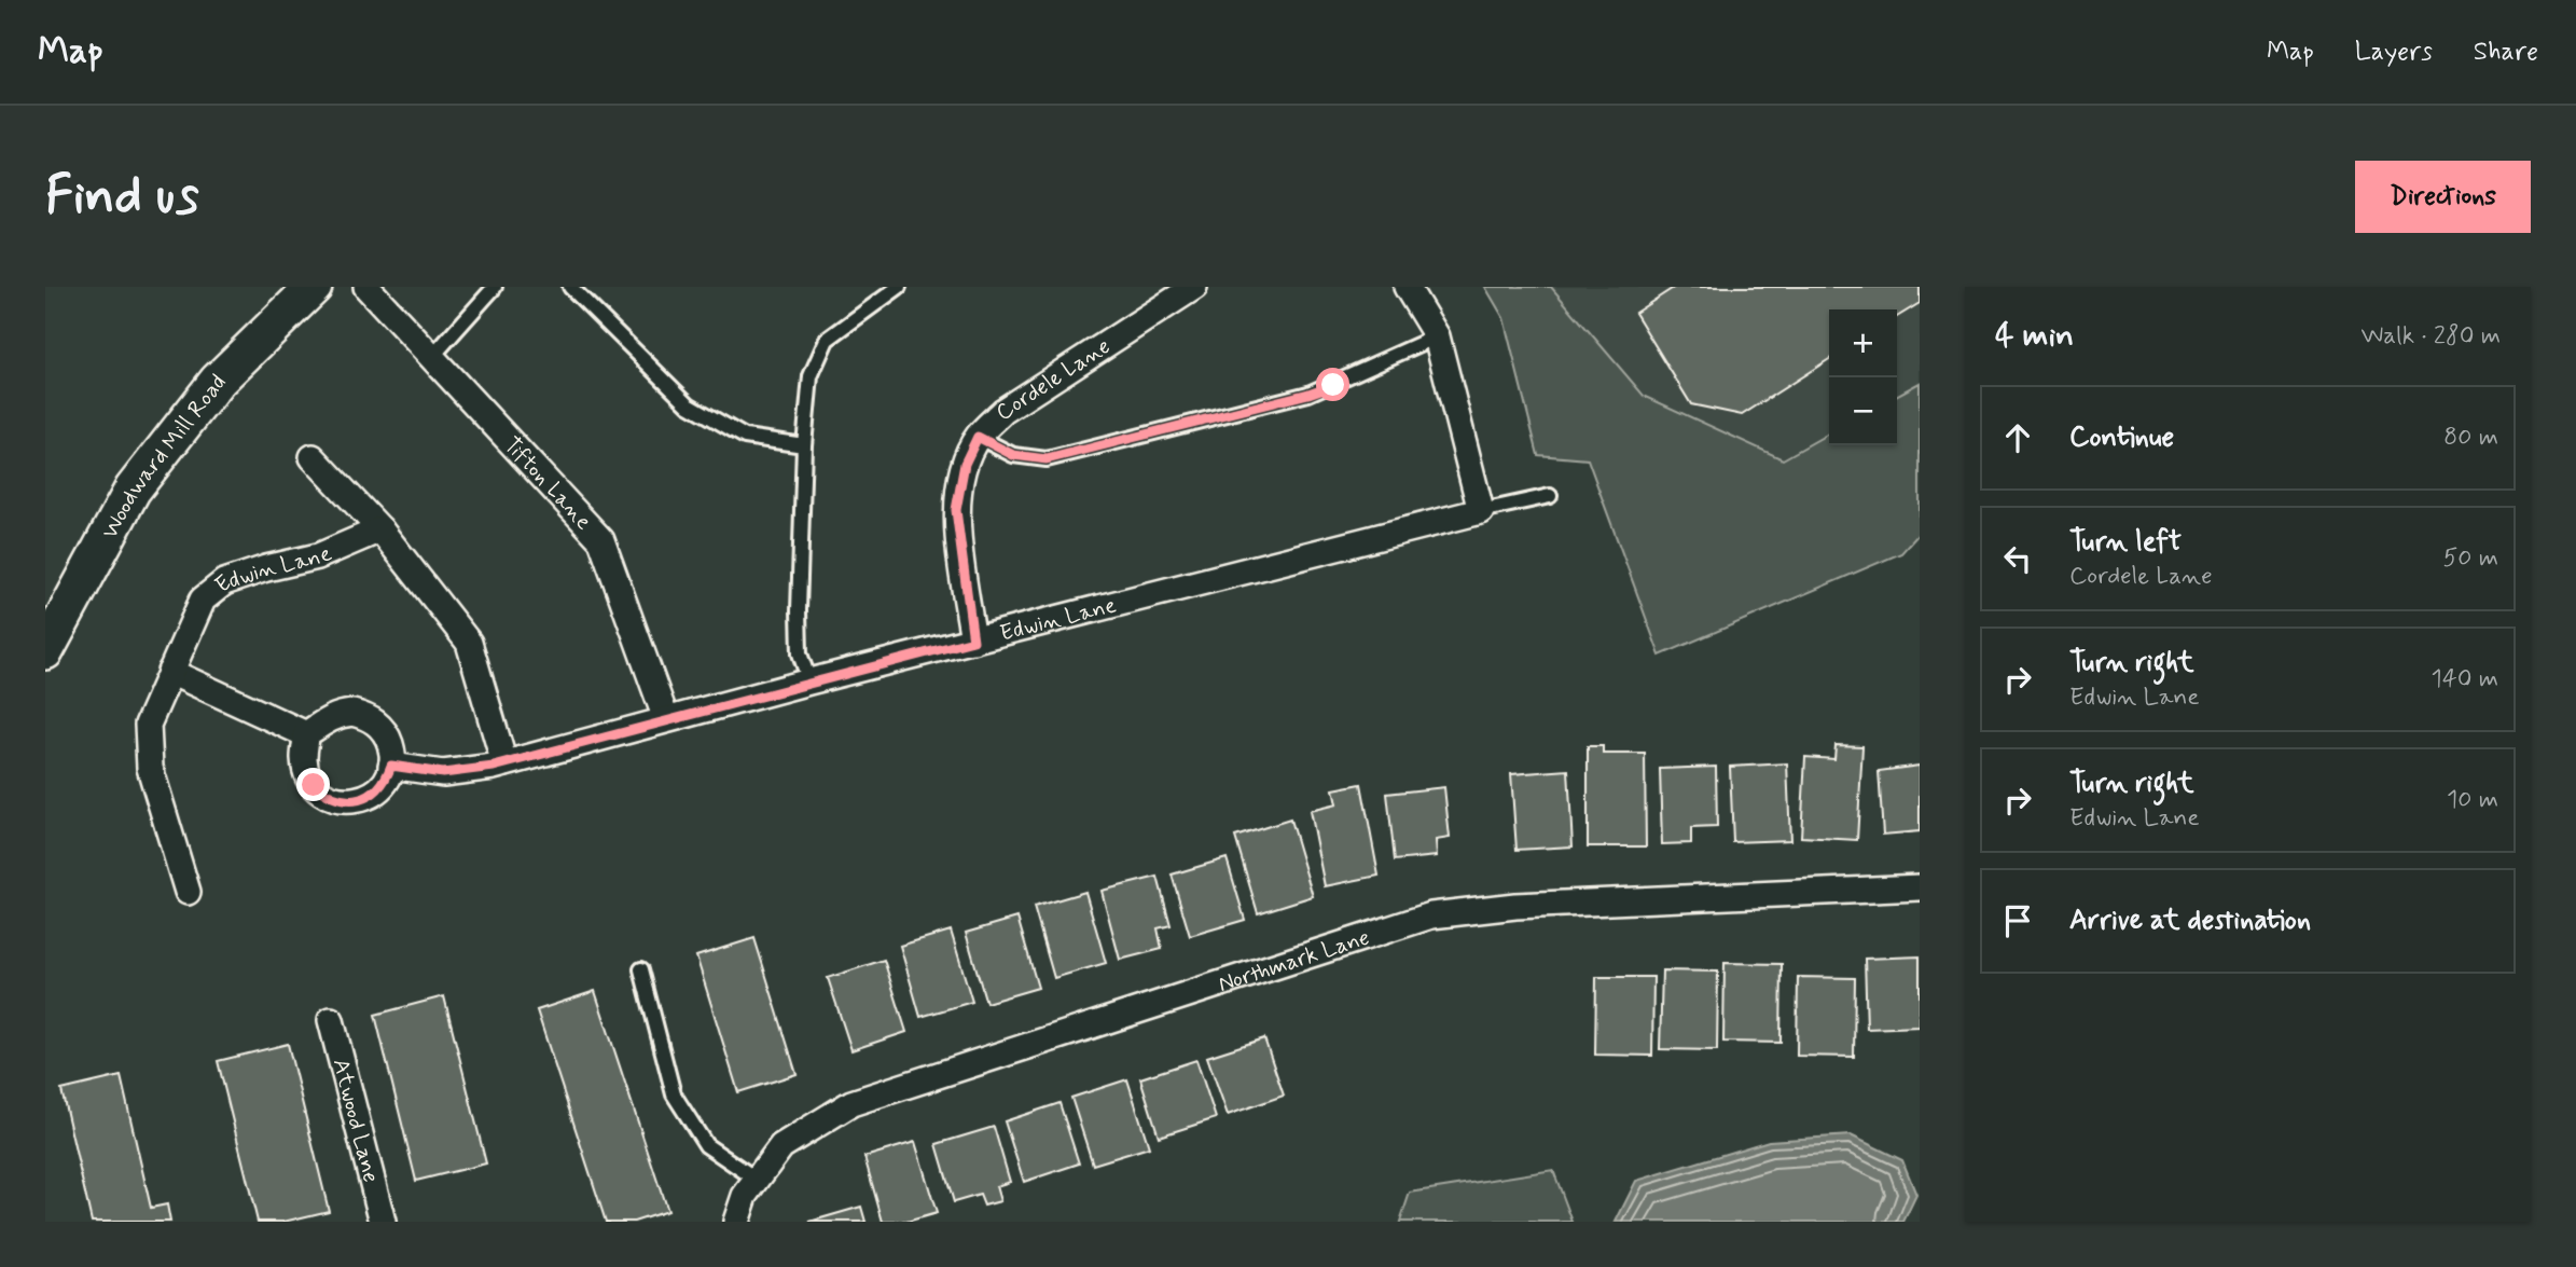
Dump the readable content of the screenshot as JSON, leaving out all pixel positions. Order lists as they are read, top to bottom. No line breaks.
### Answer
{"streets":{"street":["Cordele Lane","Woodward Mill Road","Tifton Lane","Edwin Lane","Northmark Lane","Atwood Lane"]},"crossings":[["Cordele Lane","Edwin Lane"],["Tifton Lane","Edwin Lane"]],"page":{"header":"Map","nav":["Map","Layers","Share"],"buttons":"Directions","title":"Find us","heading":["4 min","Walk · 280 m"],"map_buttons":["+","−"],"list":[["Continue","80 m"],["Turn left","Cordele Lane","50 m"],["Turn right","Edwin Lane","140 m"],["Turn right","Edwin Lane","10 m"],"Arrive at destination"]}}
